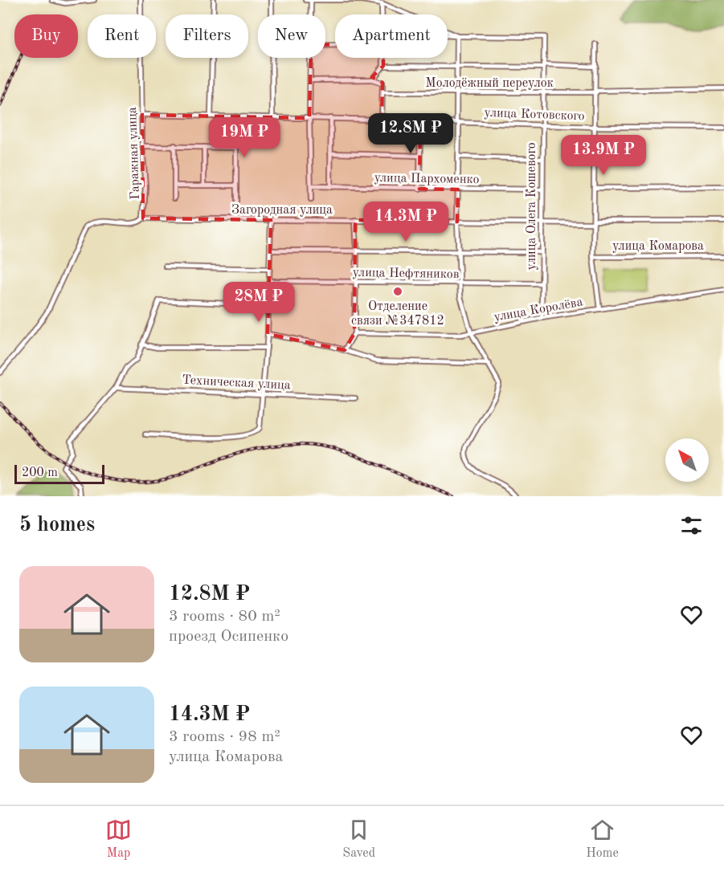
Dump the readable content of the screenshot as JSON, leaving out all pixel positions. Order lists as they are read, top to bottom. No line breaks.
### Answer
{"streets":{"street":["Молодёжный переулок","улица Котовского","Гаражная улица","улица Пархоменко","улица Олега Кошевого","Загородная улица","улица Комарова","улица Нефтяников","улица Королёва","Техническая улица"]},"crossings":[["Молодёжный переулок","улица Олега Кошевого"],["улица Котовского","Гаражная улица"],["улица Котовского","улица Олега Кошевого"],["Гаражная улица","Загородная улица"],["улица Пархоменко","улица Олега Кошевого"],["улица Олега Кошевого","Загородная улица"],["улица Олега Кошевого","улица Нефтяников"],["улица Олега Кошевого","улица Королёва"]],"places":["Отделение связи №347812"],"scale_bar":"200 m","north":"top left","page":{"chip":["Buy","Rent","Filters","New","Apartment"],"price":["12.8M ₽","19M ₽","13.9M ₽","14.3M ₽","28M ₽"],"scale":"200 m","heading":"5 homes","list":[{"name":"12.8M ₽","note":"3 rooms · 80 m² · проезд Осипенко"},{"name":"14.3M ₽","note":"3 rooms · 98 m² · улица Комарова"}],"tabs":["Map","Saved","Home"]}}
